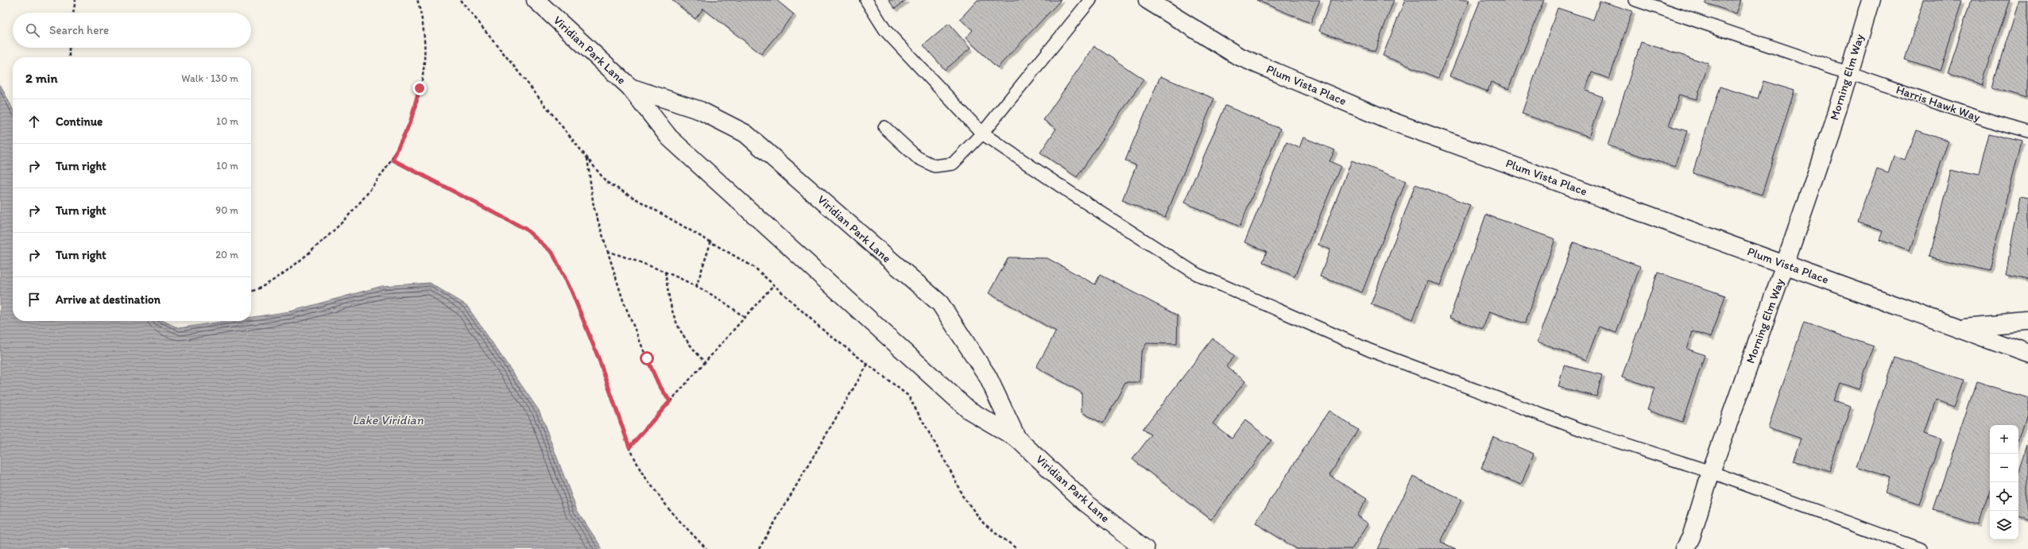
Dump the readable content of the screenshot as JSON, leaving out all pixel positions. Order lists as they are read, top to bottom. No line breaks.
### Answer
{"streets":{"street":["Viridian Park Lane","Morning Elm Way","Plum Vista Place"],"lane":["Harris Hawk Way"]},"crossings":[["Morning Elm Way","Plum Vista Place"],["Morning Elm Way","Harris Hawk Way"]],"water":["Lake Viridian"],"page":{"search":"Search here","heading":["2 min","Walk · 130 m"],"list":[["Continue","10 m"],["Turn right","10 m"],["Turn right","90 m"],["Turn right","20 m"],"Arrive at destination"],"map_buttons":["+","−"]}}
